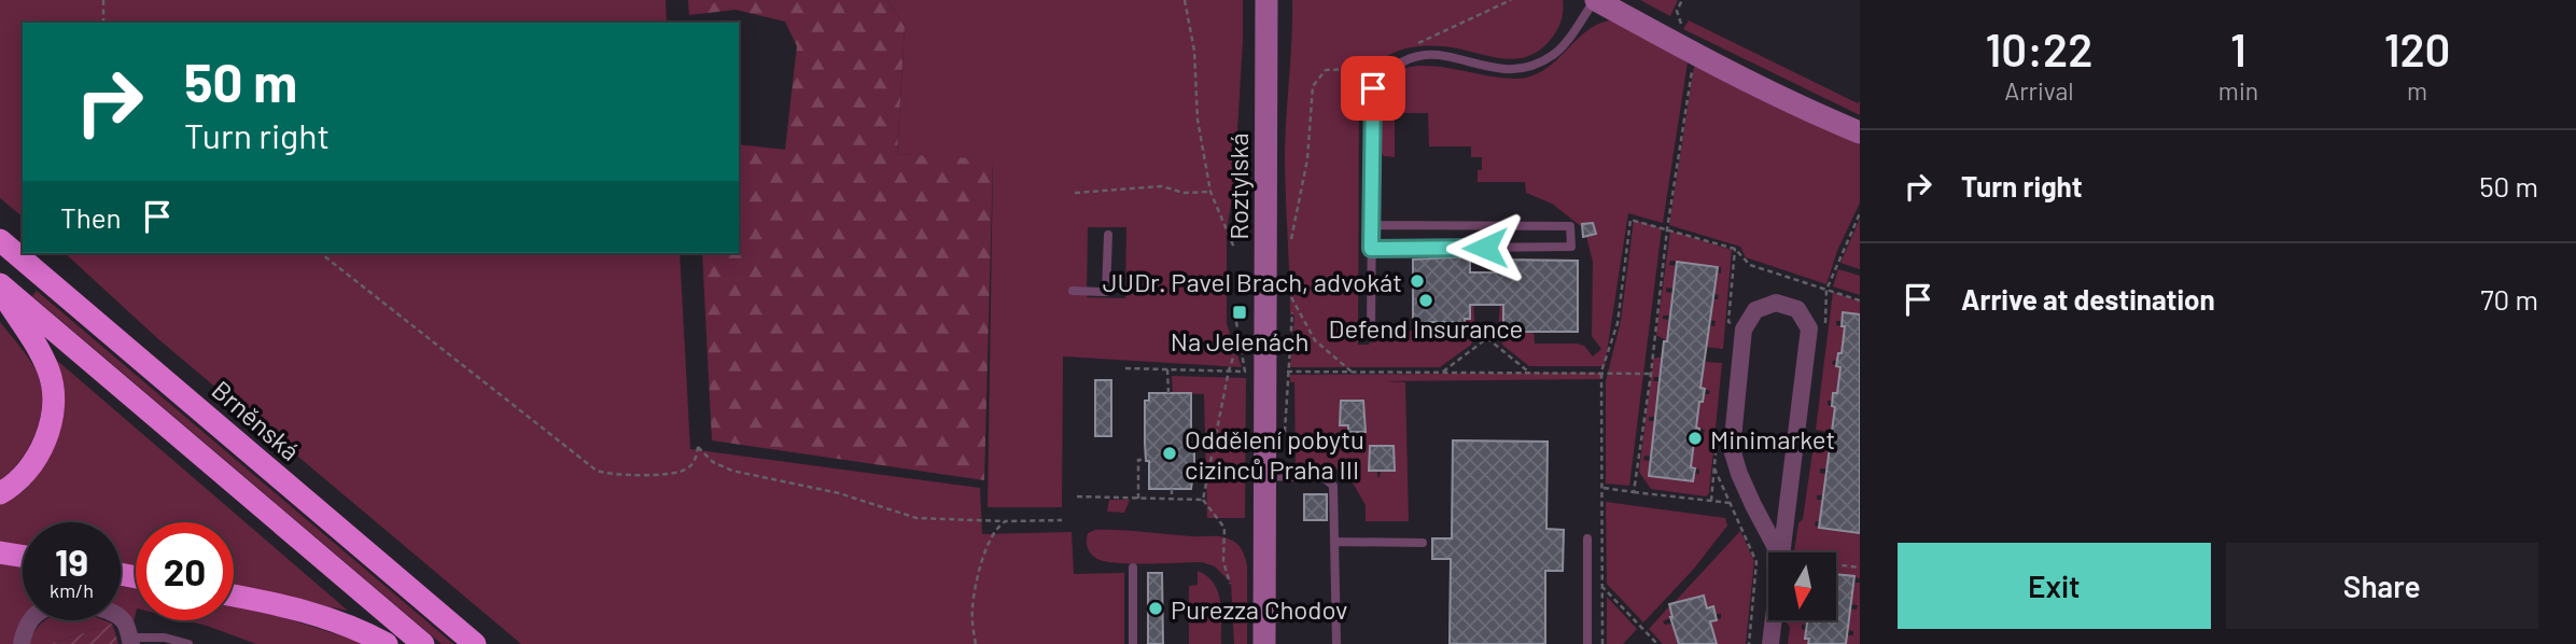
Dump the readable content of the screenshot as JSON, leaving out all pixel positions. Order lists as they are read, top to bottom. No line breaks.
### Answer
{"streets":{"highway":["Brněnská"],"main road":["Roztylská"]},"places":{"other":["JUDr. Pavel Brach, advokát","Defend Insurance","Minimarket","Oddělení pobytu cizinců Praha III","Purezza Chodov"],"transit":["Na Jelenách"]},"north":"bottom","page":{"eta":["10:22","Arrival","1","min","120","m"],"turn":["50 m","Turn right"],"list":[{"name":"Turn right","value":"50 m"},{"name":"Arrive at destination","value":"70 m"}],"then":"Then","speed":"19 km/h","limit":"20","buttons":["Exit","Share"]}}
